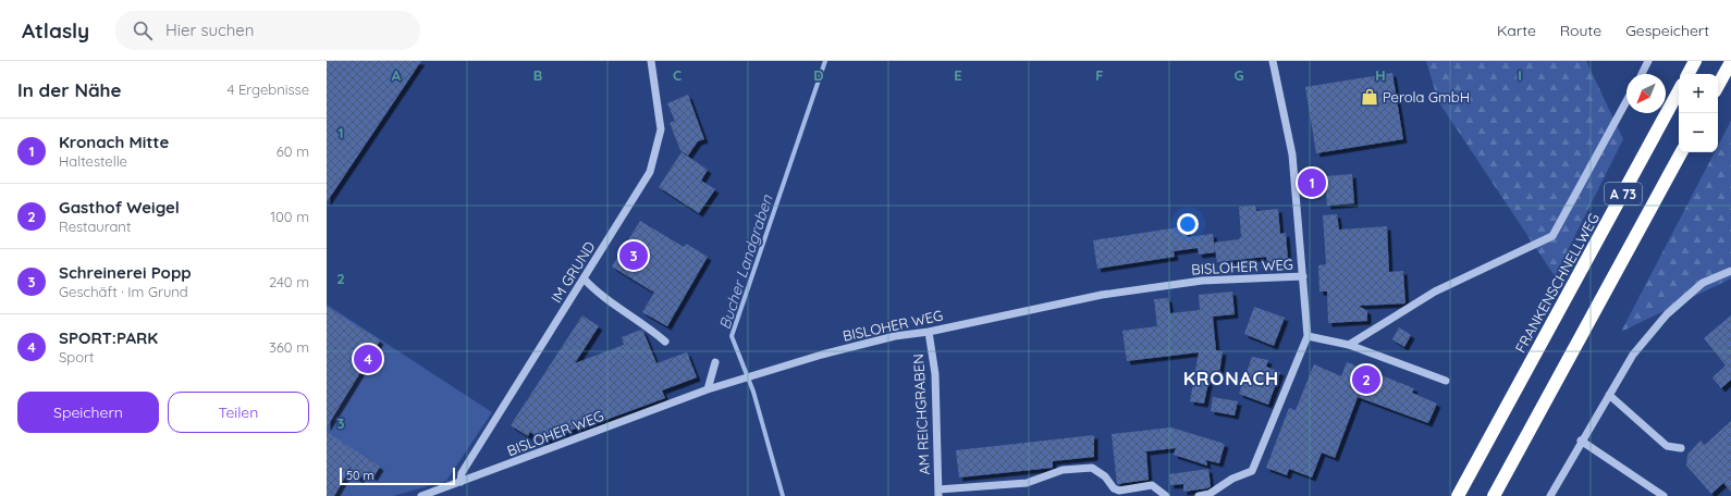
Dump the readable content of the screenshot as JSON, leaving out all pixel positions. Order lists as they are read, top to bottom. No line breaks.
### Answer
{"streets":{"highway":["A 73","FRANKENSCHNELLWEG"],"street":["BISLOHER WEG","IM GRUND","AM REICHGRABEN"]},"crossings":[["BISLOHER WEG","IM GRUND"],["BISLOHER WEG","AM REICHGRABEN"]],"districts":["KRONACH"],"water":["Bucher Landgraben"],"places":{"shop":["Perola GmbH"]},"scale_bar":"50 m","north":"bottom left","page":{"header":"Atlasly","search":"Hier suchen","nav":["Karte","Route","Gespeichert"],"heading":["In der Nähe","4 Ergebnisse"],"map_buttons":["+","−"],"list":[{"mark":"1","name":"Kronach Mitte","note":"Haltestelle","value":"60 m"},{"mark":"2","name":"Gasthof Weigel","note":"Restaurant","value":"100 m"},{"mark":"3","name":"Schreinerei Popp","note":"Geschäft · Im Grund","value":"240 m"},{"mark":"4","name":"SPORT:PARK","note":"Sport","value":"360 m"}],"pins":["1","3","4","2"],"buttons":["Speichern","Teilen"],"scale":"50 m"},"grid":{"columns":["A","B","C","D","E","F","G","H","I"],"rows":["1","2","3"]}}
